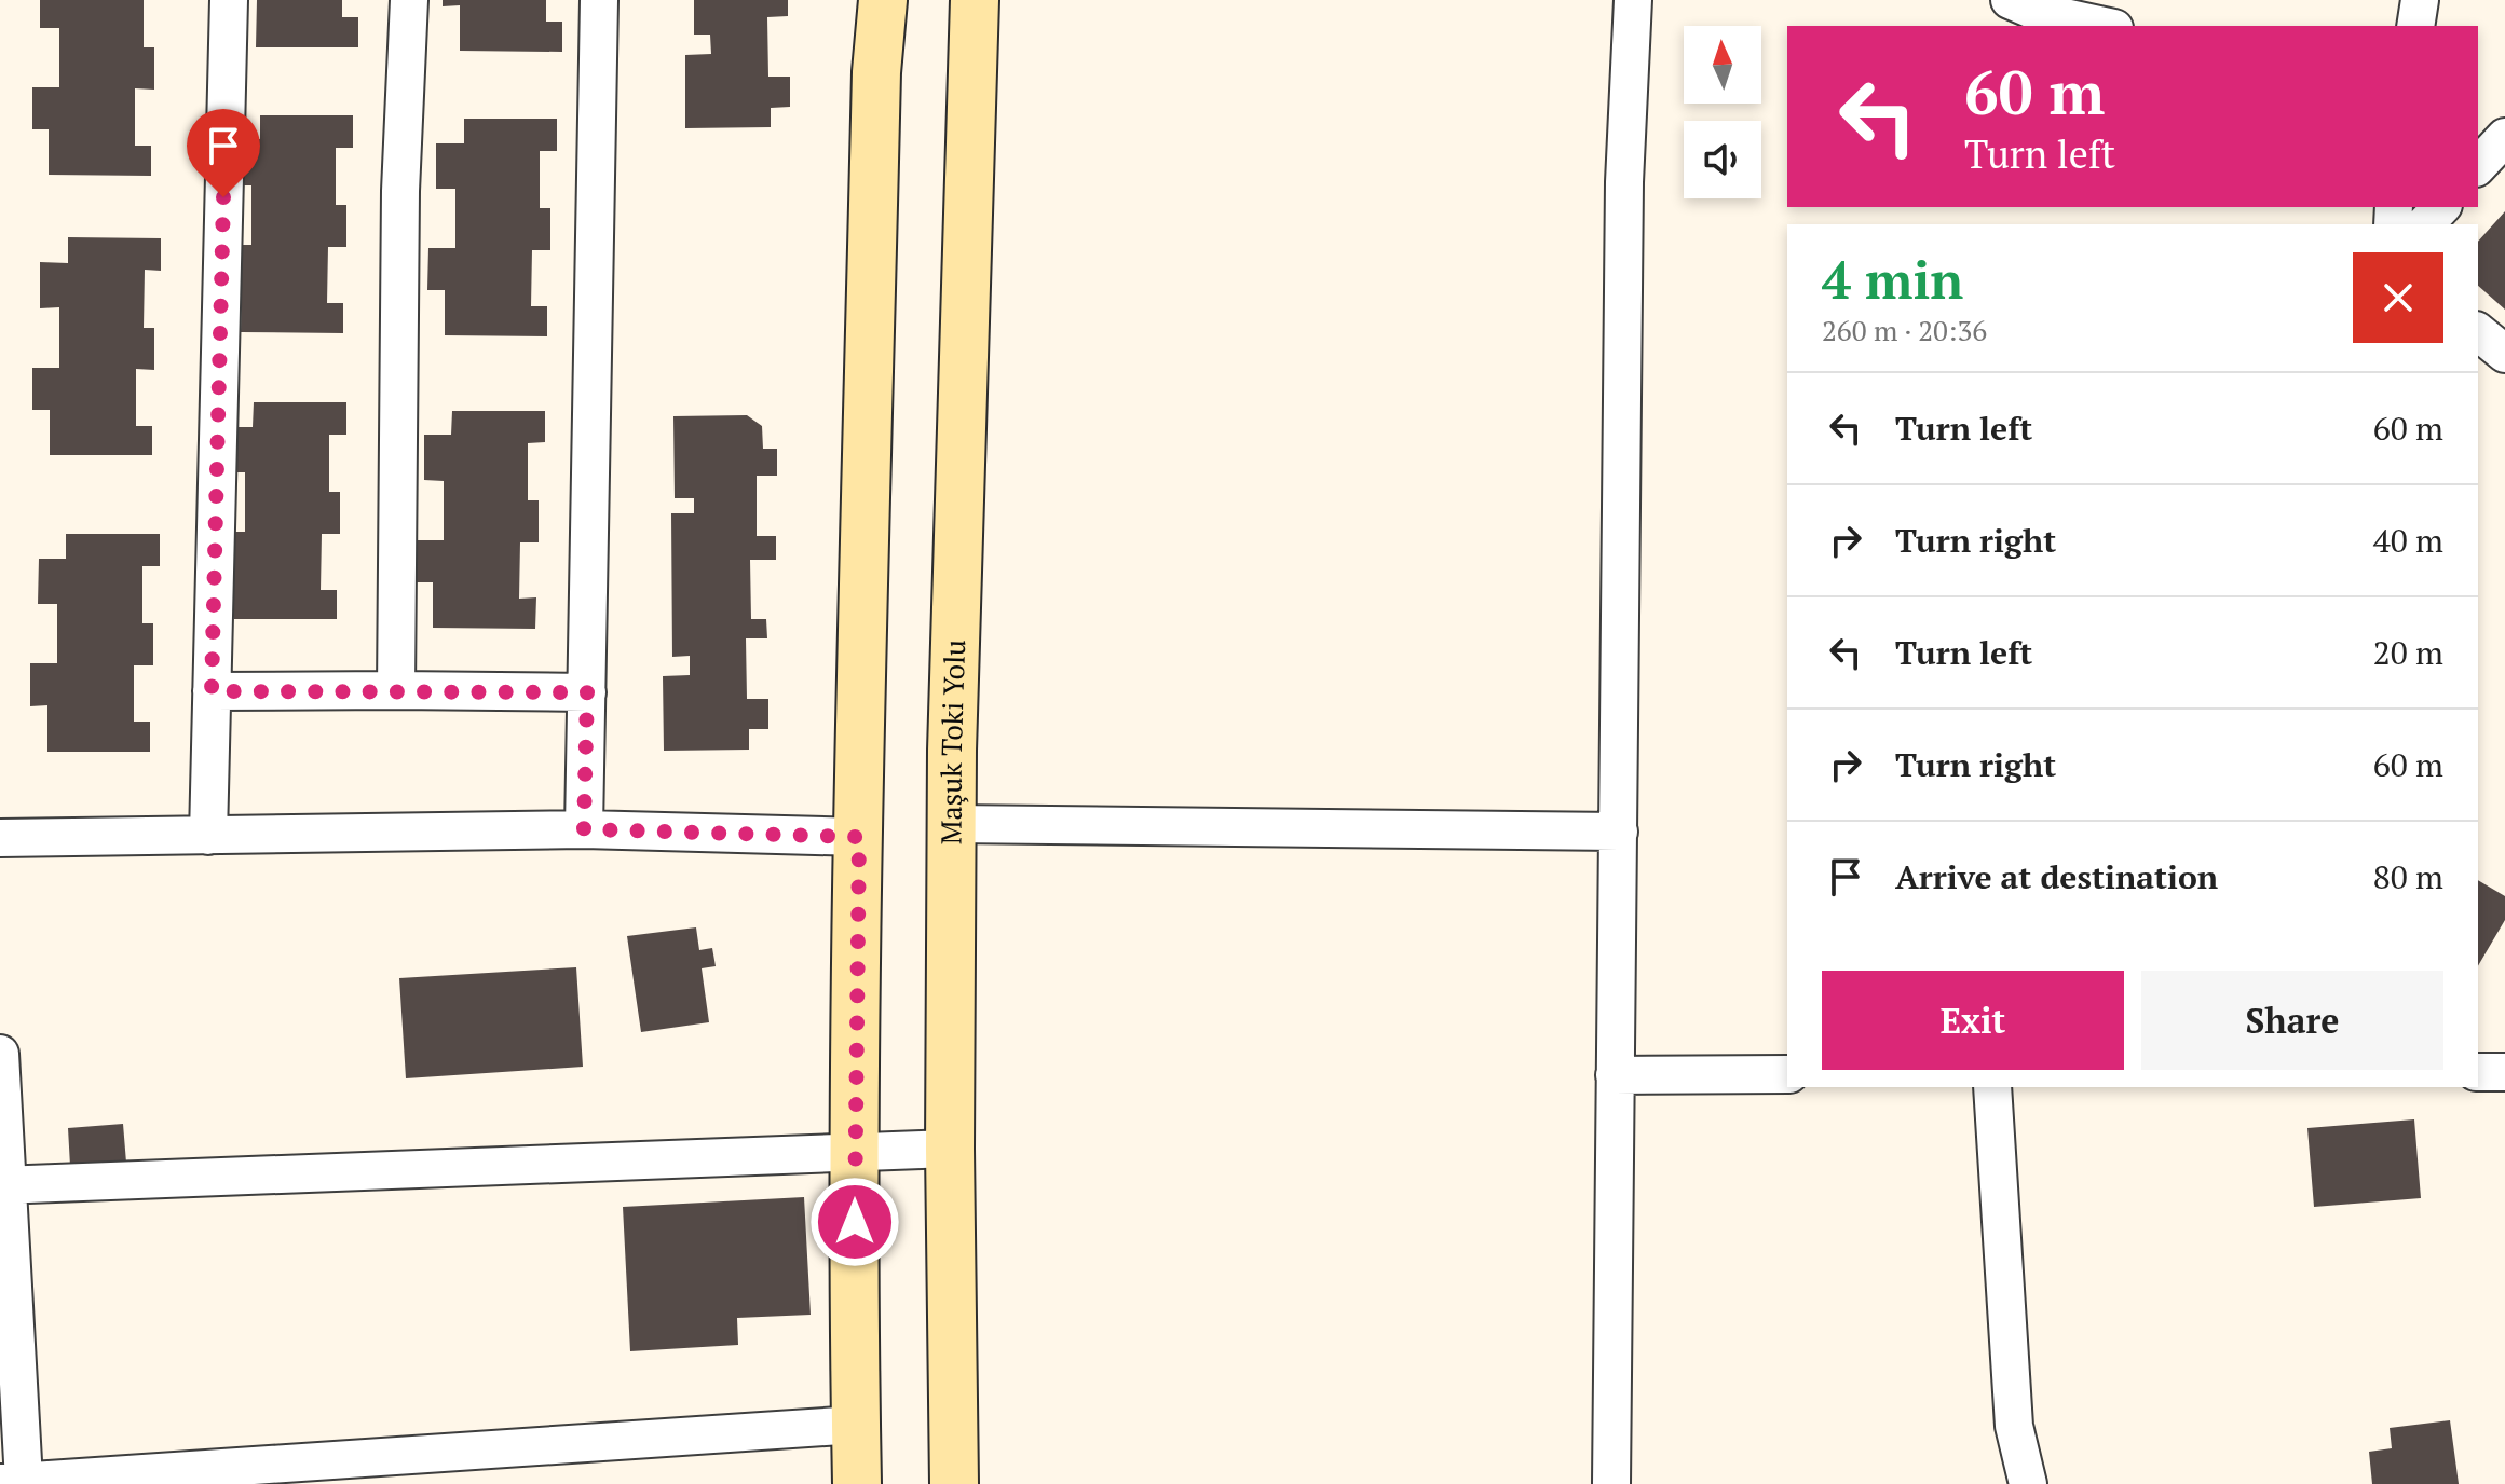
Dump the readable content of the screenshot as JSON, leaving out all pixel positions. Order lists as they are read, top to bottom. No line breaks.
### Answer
{"streets":{"main road":["Maşuk Toki Yolu"]},"north":"top","page":{"turn":["60 m","Turn left"],"heading":["4 min","260 m · 20:36"],"list":[{"name":"Turn left","value":"60 m"},{"name":"Turn right","value":"40 m"},{"name":"Turn left","value":"20 m"},{"name":"Turn right","value":"60 m"},{"name":"Arrive at destination","value":"80 m"}],"buttons":["Exit","Share"]}}
